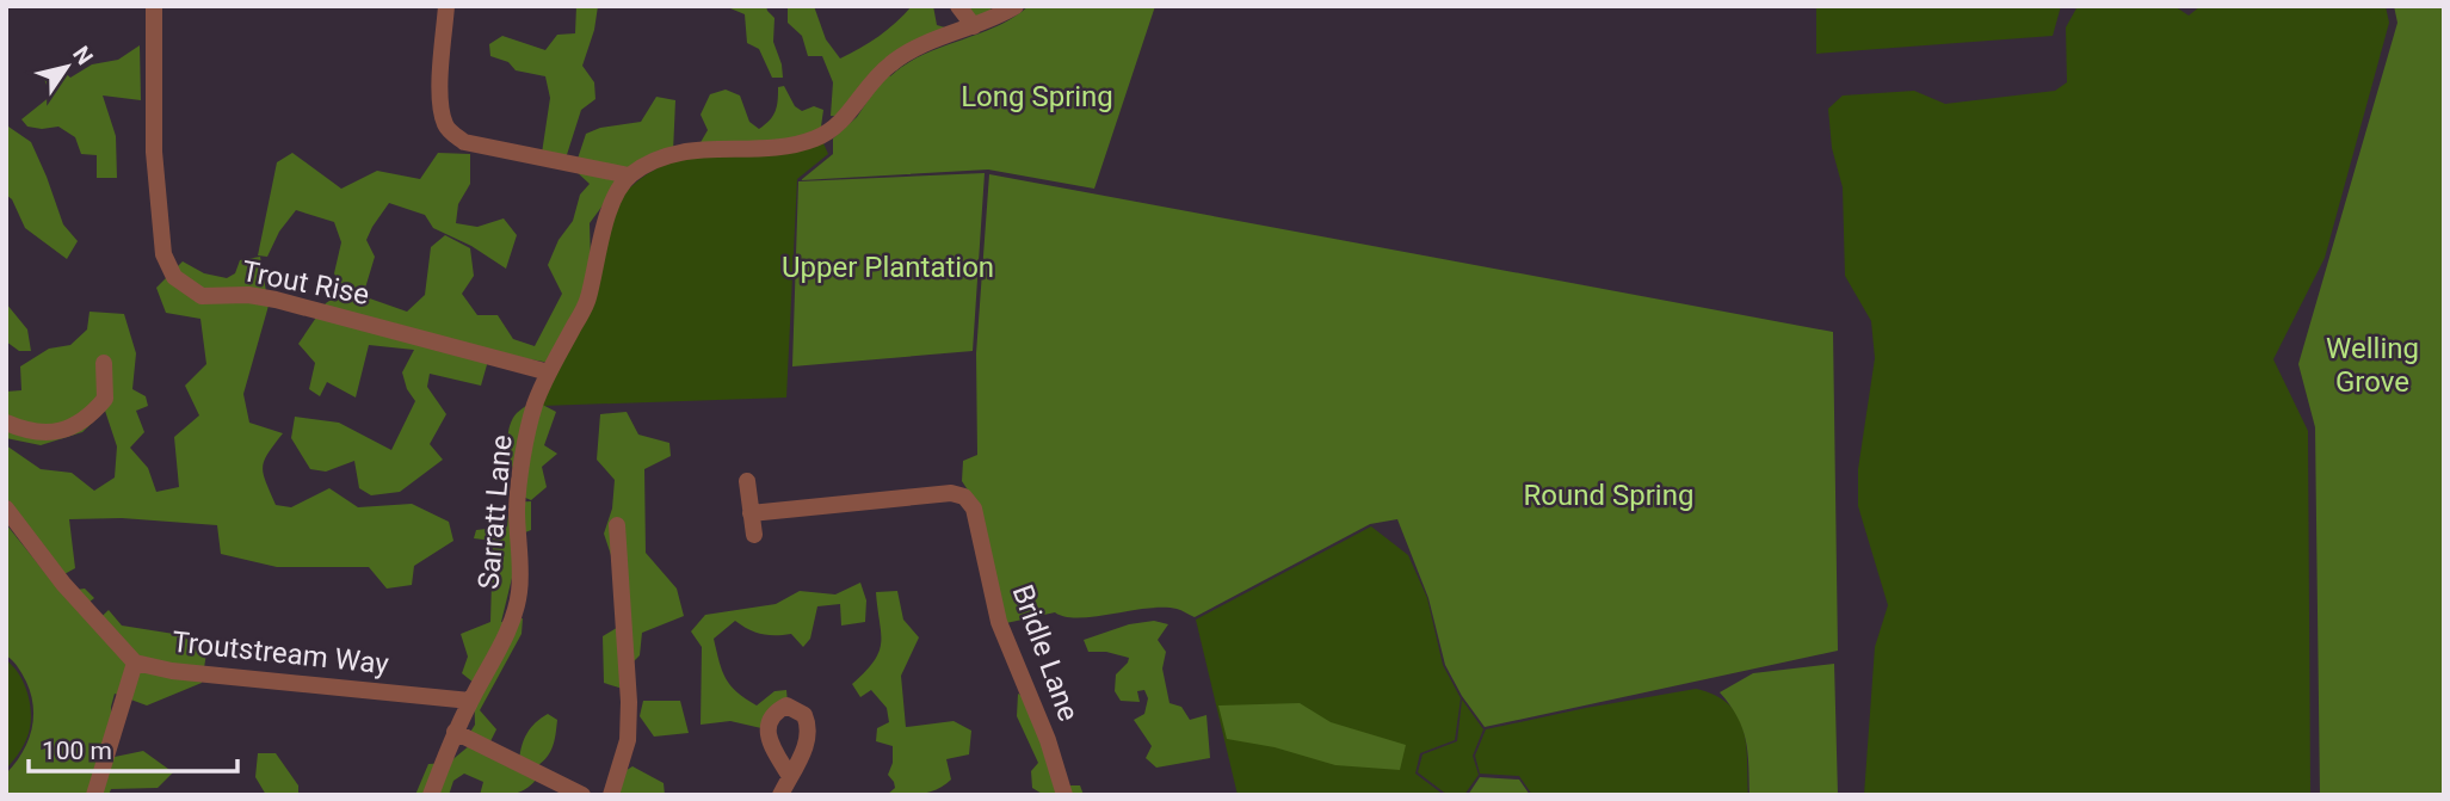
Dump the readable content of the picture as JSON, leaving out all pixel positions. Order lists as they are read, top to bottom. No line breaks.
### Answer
{"streets":{"street":["Trout Rise","Sarratt Lane","Troutstream Way","Bridle Lane"]},"crossings":[["Trout Rise","Sarratt Lane"],["Sarratt Lane","Troutstream Way"]],"parks":["Long Spring","Upper Plantation","Welling Grove","Round Spring"],"scale_bar":"100 m","north":"top right"}
